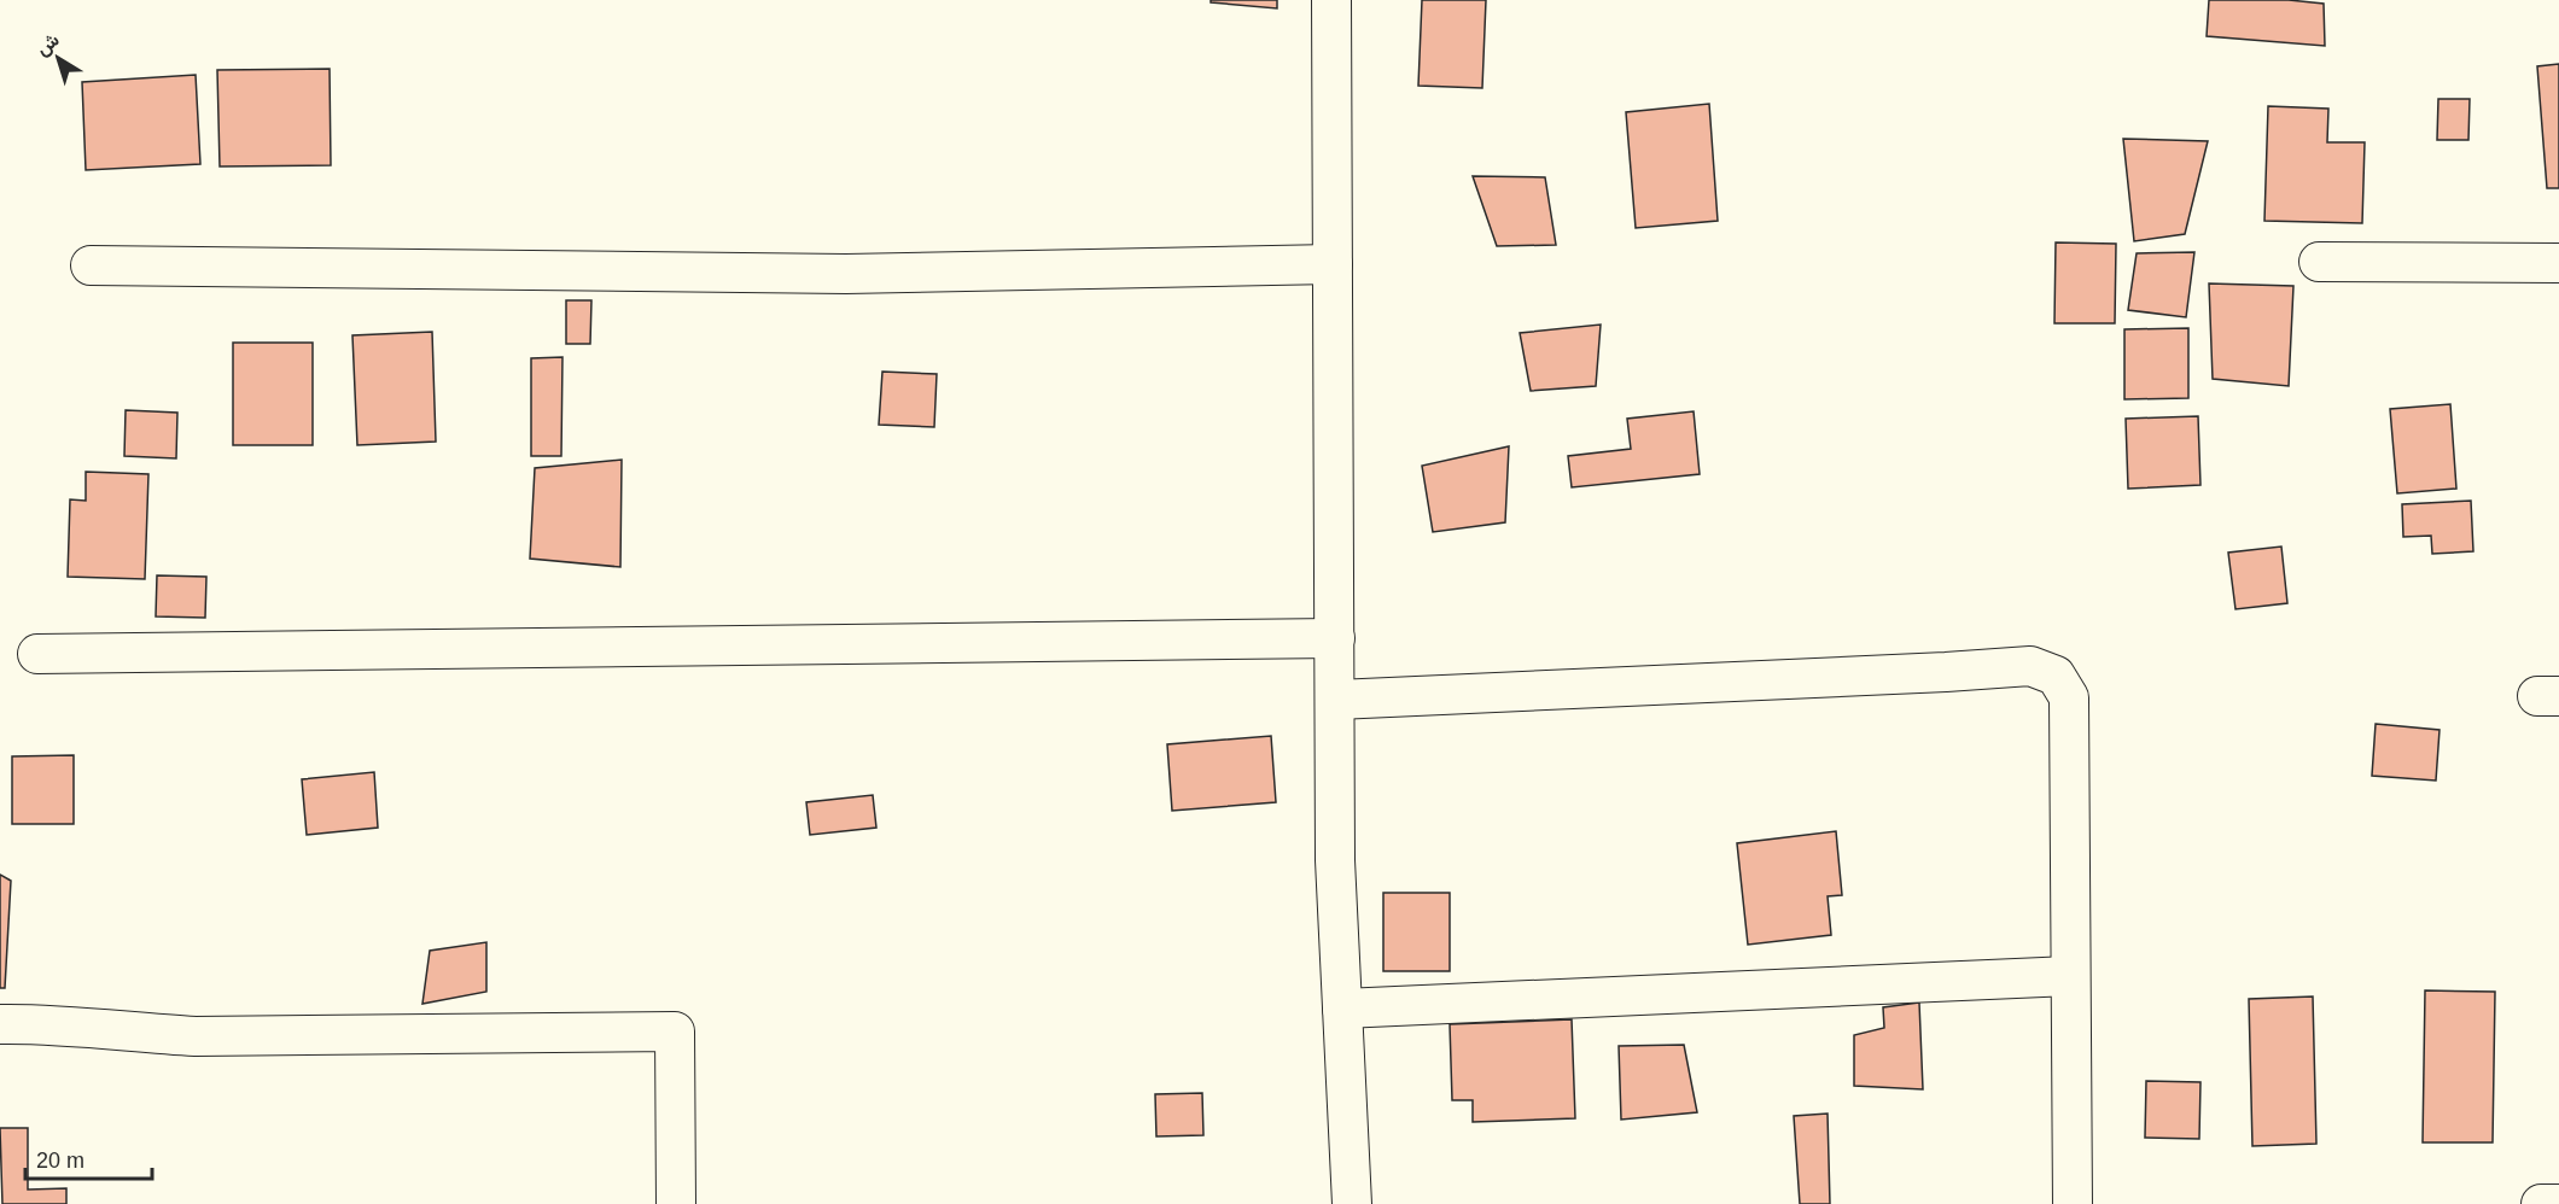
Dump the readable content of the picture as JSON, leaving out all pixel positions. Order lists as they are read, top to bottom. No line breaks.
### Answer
{"scale_bar":"20 m","north":"top left"}
